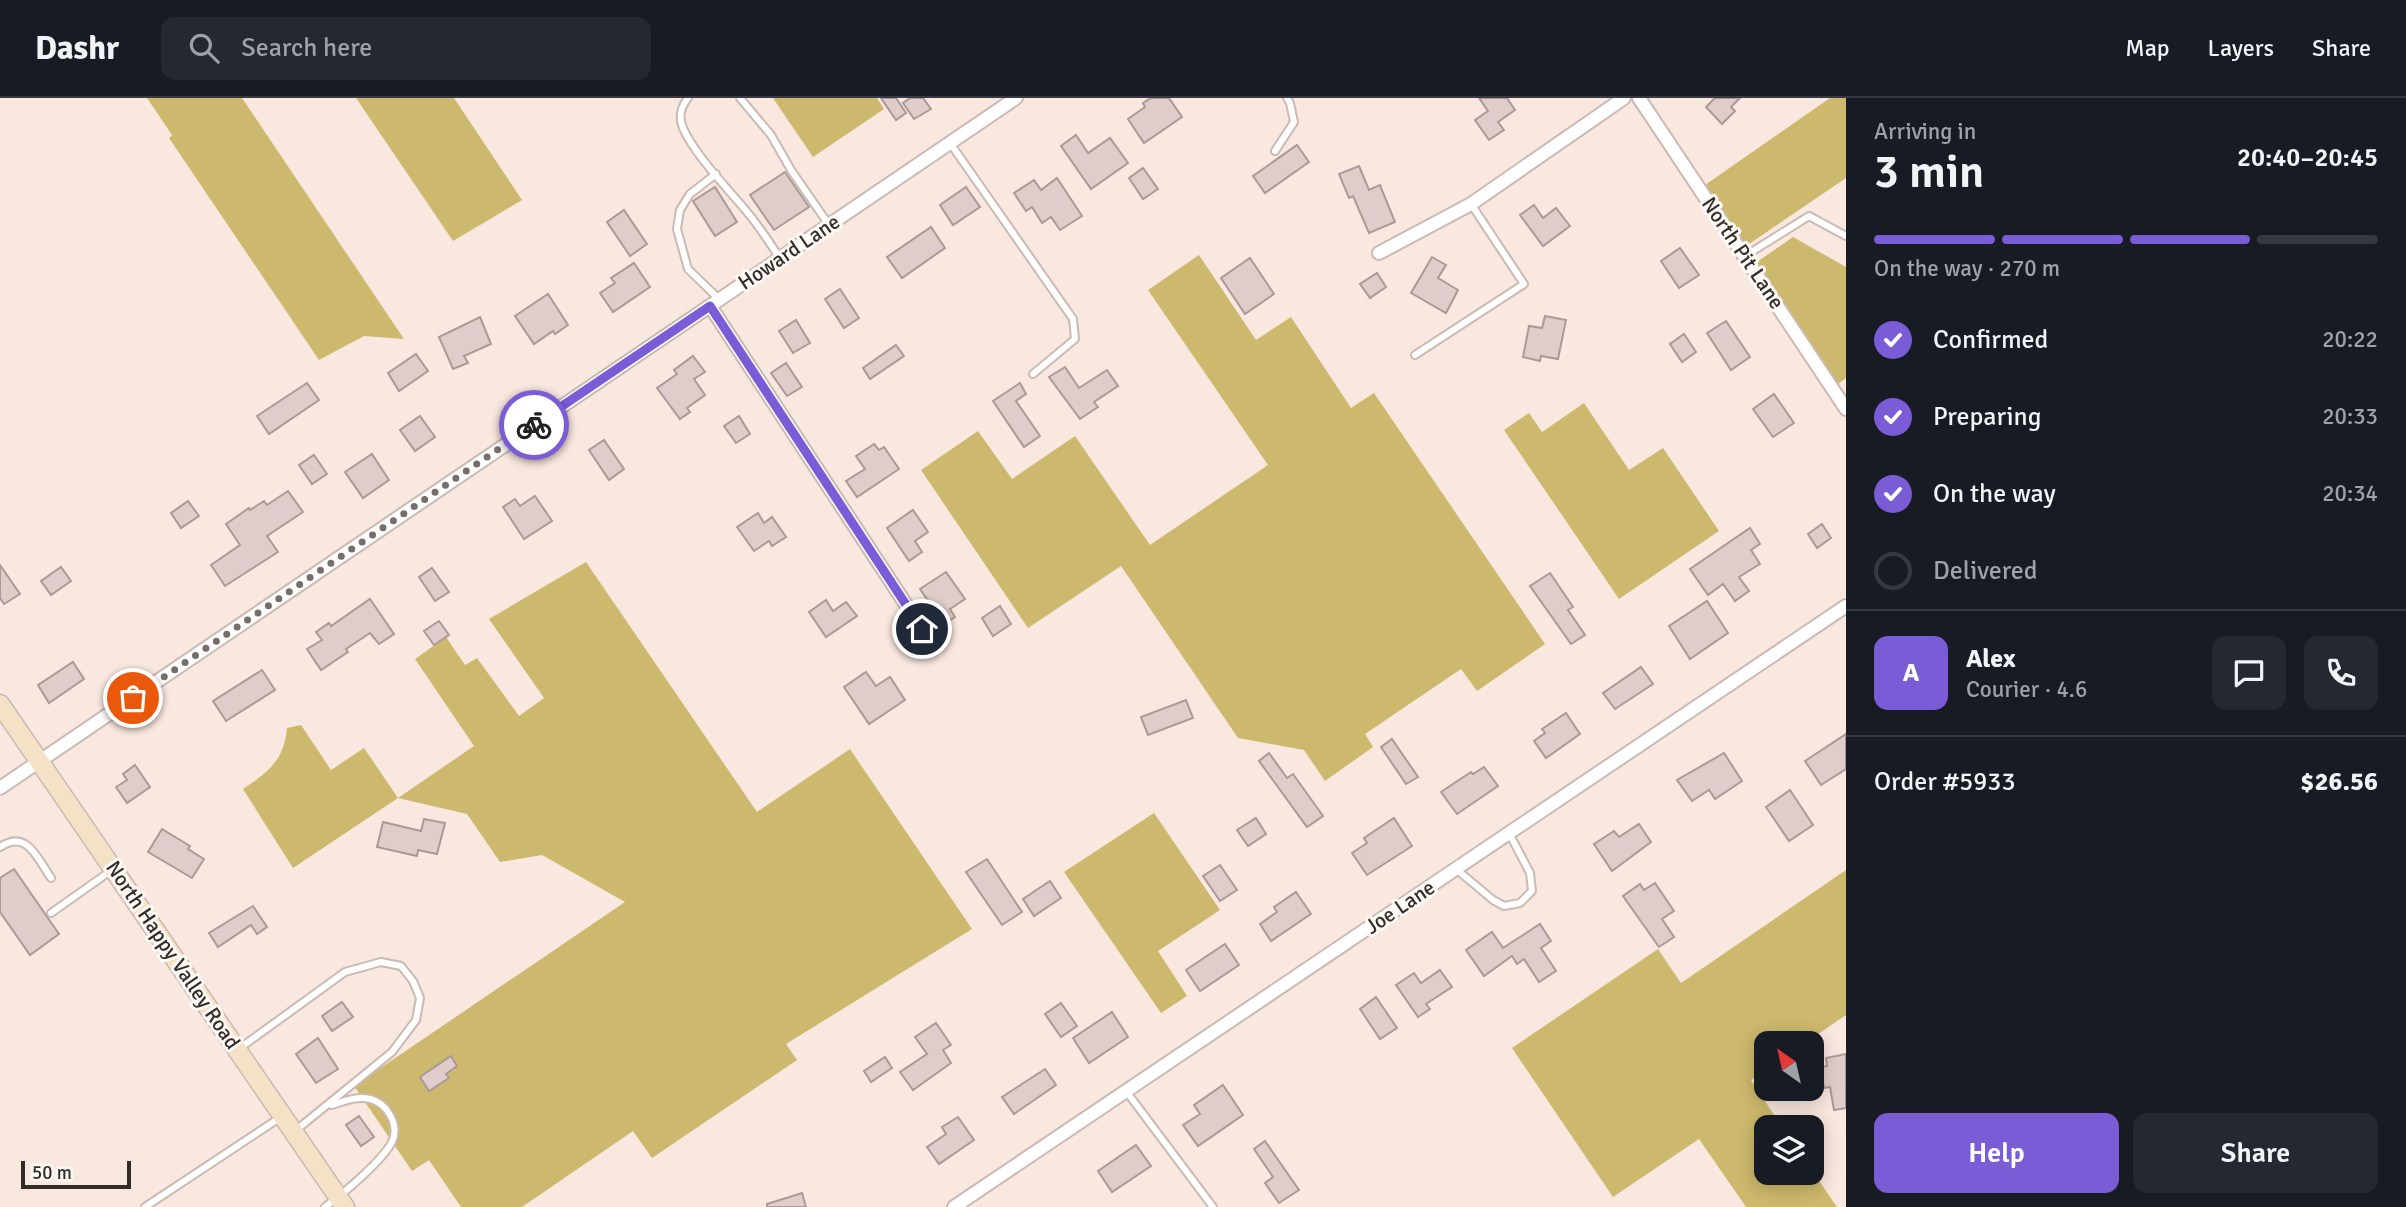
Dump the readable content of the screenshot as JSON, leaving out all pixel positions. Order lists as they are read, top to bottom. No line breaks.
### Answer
{"streets":{"main road":["North Happy Valley Road"],"street":["Howard Lane","North Pit Lane","Joe Lane"]},"crossings":[["Howard Lane","North Happy Valley Road"]],"scale_bar":"50 m","north":"top left","page":{"header":"Dashr","search":"Search here","nav":["Map","Layers","Share"],"heading":["3 min","Arriving in","20:40–20:45"],"panel":["Alex","Courier · 4.6","Order #5933","$26.56"],"bar":"On the way · 270 m","list":[["Confirmed","20:22"],["Preparing","20:33"],["On the way","20:34"],"Delivered"],"round":"A","buttons":["Help","Share"],"scale":"50 m"}}
